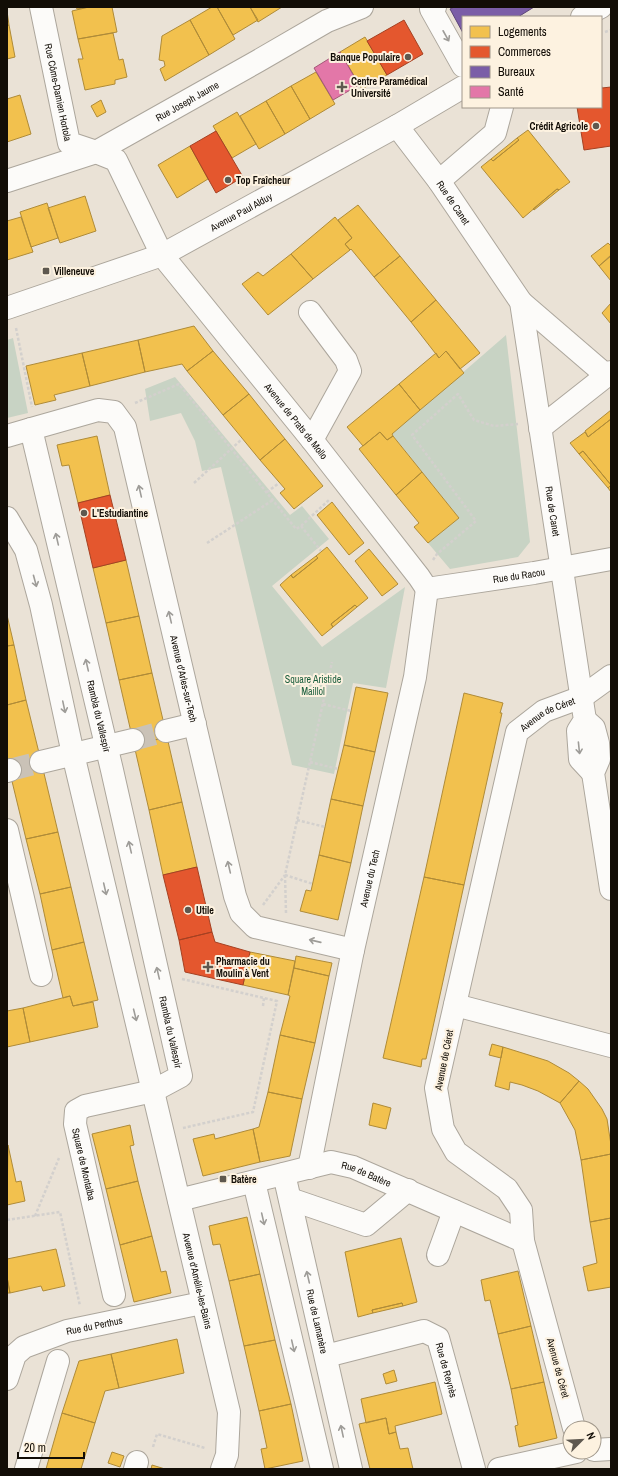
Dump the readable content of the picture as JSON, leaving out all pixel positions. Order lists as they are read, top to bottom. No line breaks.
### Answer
{"streets":{"street":["Rue Côme-Damien Hortola","Rue Joseph Jaume","Rue de Canet","Avenue Paul Alduy","Avenue de Prats de Mollo","Rue du Racou","Avenue d'Arles-sur-Tech","Avenue de Céret","Rambla du Vallespir","Avenue du Tech","Square de Montalba","Rue de Batère","Avenue d'Amélie-les-Bains","Rue de Lamanère","Rue du Perthus","Rue de Reynès"]},"crossings":[["Rue Côme-Damien Hortola","Rue Joseph Jaume"],["Rue Côme-Damien Hortola","Avenue Paul Alduy"],["Rue Côme-Damien Hortola","Avenue de Prats de Mollo"],["Rue de Canet","Avenue Paul Alduy"],["Rue de Canet","Rue du Racou"],["Rue de Canet","Avenue de Céret"],["Avenue Paul Alduy","Avenue de Prats de Mollo"],["Avenue de Prats de Mollo","Rue du Racou"],["Avenue de Prats de Mollo","Avenue du Tech"],["Rue du Racou","Avenue du Tech"],["Avenue de Céret","Rue de Batère"],["Rambla du Vallespir","Square de Montalba"],["Rambla du Vallespir","Avenue d'Amélie-les-Bains"],["Avenue du Tech","Rue de Batère"],["Square de Montalba","Avenue d'Amélie-les-Bains"],["Rue de Batère","Avenue d'Amélie-les-Bains"],["Rue de Batère","Rue de Lamanère"],["Avenue d'Amélie-les-Bains","Rue du Perthus"],["Rue de Lamanère","Rue de Reynès"]],"parks":["Square Aristide Maillol"],"places":{"other":["Banque Populaire","Crédit Agricole","Top Fraîcheur","L'Estudiantine","Utile"],"health":["Centre Paramédical Université","Pharmacie du Moulin à Vent"],"transit":["Villeneuve","Batère"]},"legend":["Logements","Commerces","Bureaux","Santé"],"scale_bar":"20 m","north":"top right"}
